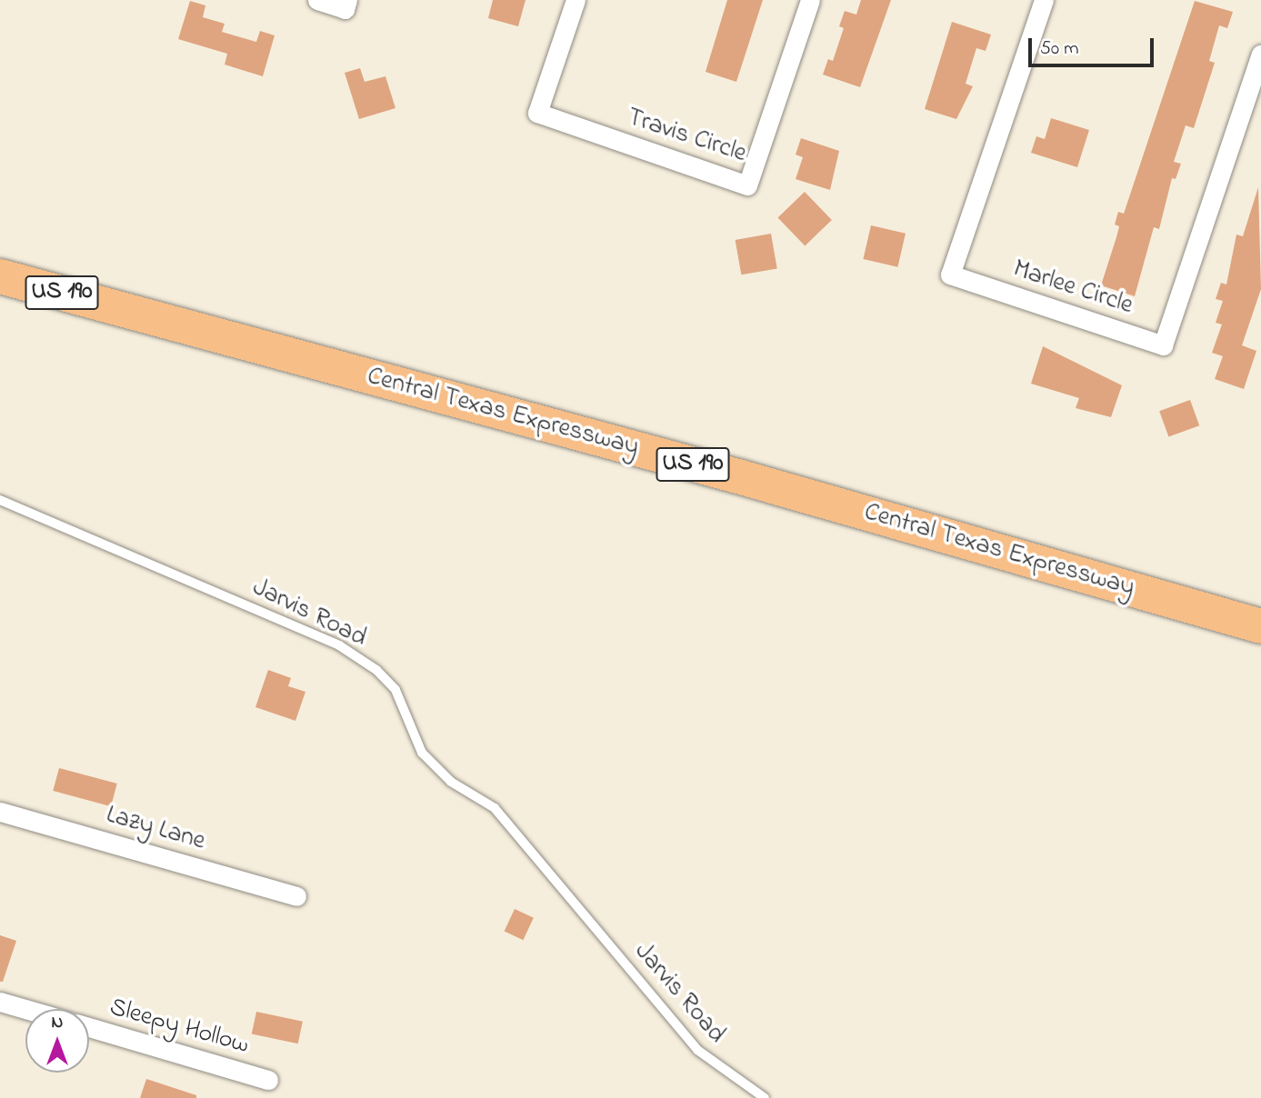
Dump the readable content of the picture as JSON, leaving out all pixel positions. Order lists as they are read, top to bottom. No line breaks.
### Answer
{"streets":{"highway":["US 190","Central Texas Expressway"],"street":["Travis Circle","Marlee Circle","Lazy Lane","Sleepy Hollow"],"lane":["Jarvis Road"]},"scale_bar":"50 m","north":"top"}
